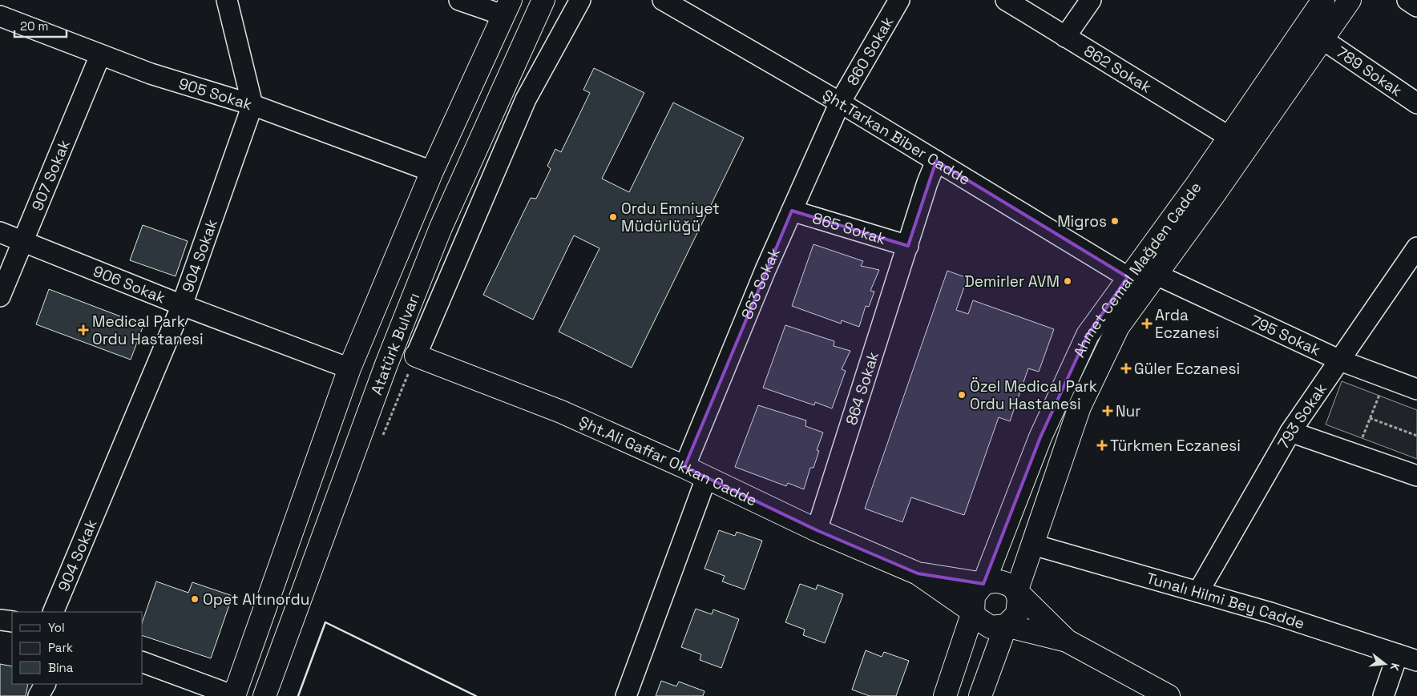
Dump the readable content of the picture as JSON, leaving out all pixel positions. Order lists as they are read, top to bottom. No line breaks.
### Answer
{"streets":{"main road":["Ahmet Cemal Mağden Cadde","Atatürk Bulvarı","Şht.Ali Gaffar Okkan Cadde"],"street":["860 Sokak","862 Sokak","789 Sokak","905 Sokak","Şht.Tarkan Biber Cadde","907 Sokak","865 Sokak","904 Sokak","906 Sokak","863 Sokak","795 Sokak","864 Sokak","793 Sokak","Tunalı Hilmi Bey Cadde"]},"crossings":[["860 Sokak","Şht.Tarkan Biber Cadde"],["860 Sokak","863 Sokak"],["862 Sokak","Ahmet Cemal Mağden Cadde"],["789 Sokak","Ahmet Cemal Mağden Cadde"],["905 Sokak","907 Sokak"],["905 Sokak","904 Sokak"],["905 Sokak","Atatürk Bulvarı"],["Şht.Tarkan Biber Cadde","Ahmet Cemal Mağden Cadde"],["Şht.Tarkan Biber Cadde","863 Sokak"],["Şht.Tarkan Biber Cadde","864 Sokak"],["907 Sokak","906 Sokak"],["865 Sokak","863 Sokak"],["865 Sokak","864 Sokak"],["904 Sokak","906 Sokak"],["Ahmet Cemal Mağden Cadde","795 Sokak"],["Ahmet Cemal Mağden Cadde","Şht.Ali Gaffar Okkan Cadde"],["Ahmet Cemal Mağden Cadde","Tunalı Hilmi Bey Cadde"],["906 Sokak","Atatürk Bulvarı"],["863 Sokak","Şht.Ali Gaffar Okkan Cadde"],["795 Sokak","793 Sokak"],["864 Sokak","Şht.Ali Gaffar Okkan Cadde"],["793 Sokak","Tunalı Hilmi Bey Cadde"]],"places":{"other":["Ordu Emniyet Müdürlüğü","Migros","Demirler AVM","Özel Medical Park Ordu Hastanesi","Opet Altınordu"],"health":["Arda Eczanesi","Medical Park Ordu Hastanesi","Güler Eczanesi","Nur","Türkmen Eczanesi"]},"legend":["Yol","Park","Bina"],"scale_bar":"20 m","north":"right"}
